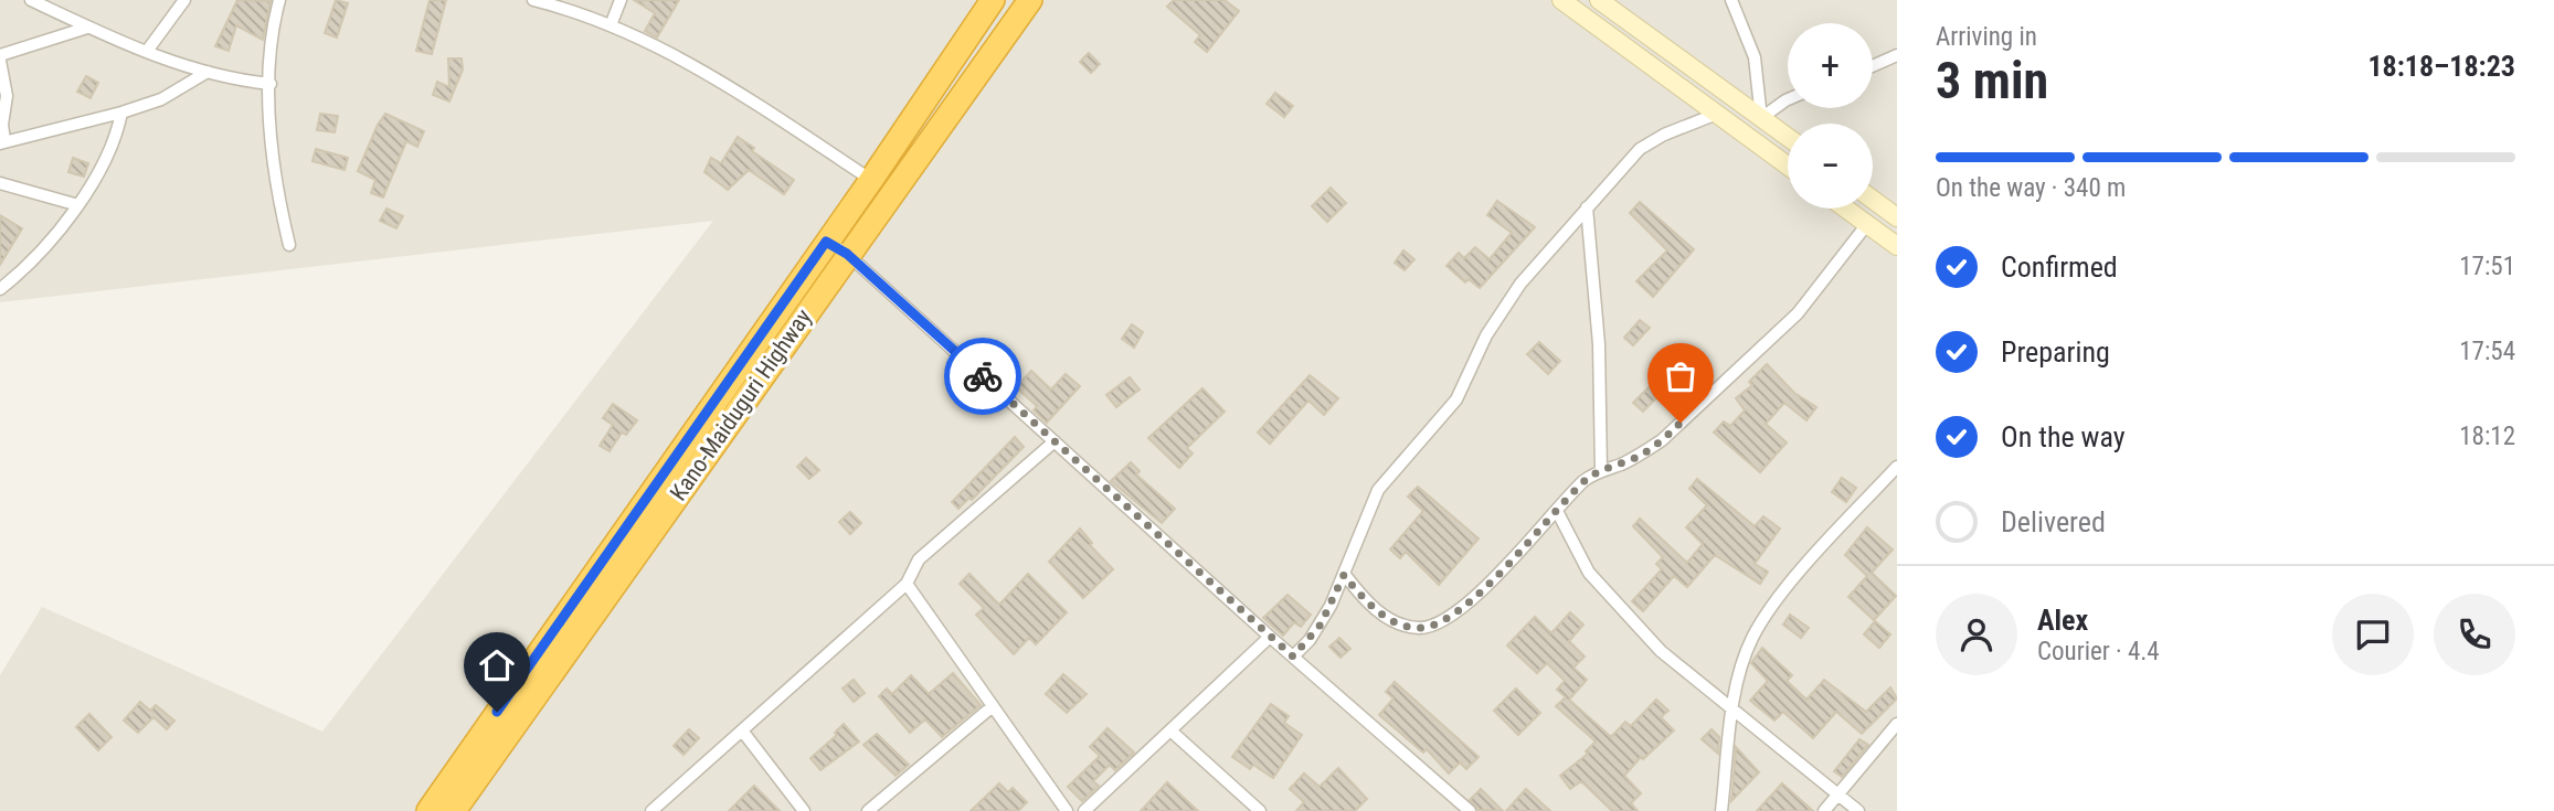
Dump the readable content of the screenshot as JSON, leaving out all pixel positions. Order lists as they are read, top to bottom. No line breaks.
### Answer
{"streets":{"highway":["Kano-Maiduguri Highway"]},"page":{"heading":["3 min","Arriving in","18:18–18:23"],"panel":["Alex","Courier · 4.4"],"map_buttons":["+","−"],"bar":"On the way · 340 m","list":[["Confirmed","17:51"],["Preparing","17:54"],["On the way","18:12"],"Delivered"]}}
